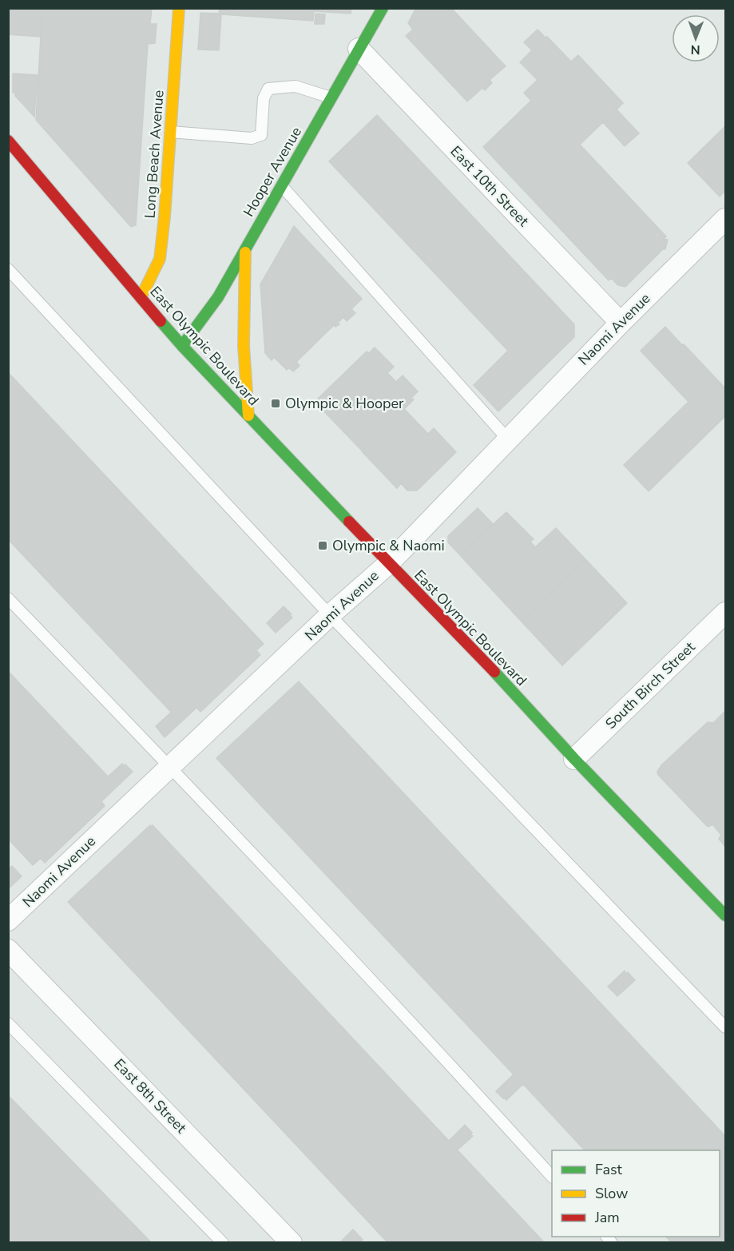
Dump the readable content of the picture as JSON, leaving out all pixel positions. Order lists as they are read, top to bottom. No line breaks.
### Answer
{"streets":{"main road":["Long Beach Avenue","Hooper Avenue","East Olympic Boulevard"],"street":["East 10th Street","Naomi Avenue","South Birch Street","East 8th Street"]},"crossings":[["Long Beach Avenue","East Olympic Boulevard"],["Hooper Avenue","East 10th Street"],["Hooper Avenue","East Olympic Boulevard"],["East 10th Street","Naomi Avenue"],["Naomi Avenue","East Olympic Boulevard"],["East Olympic Boulevard","South Birch Street"]],"places":{"transit":["Olympic & Hooper","Olympic & Naomi"]},"legend":["Fast","Slow","Jam"],"north":"bottom"}
